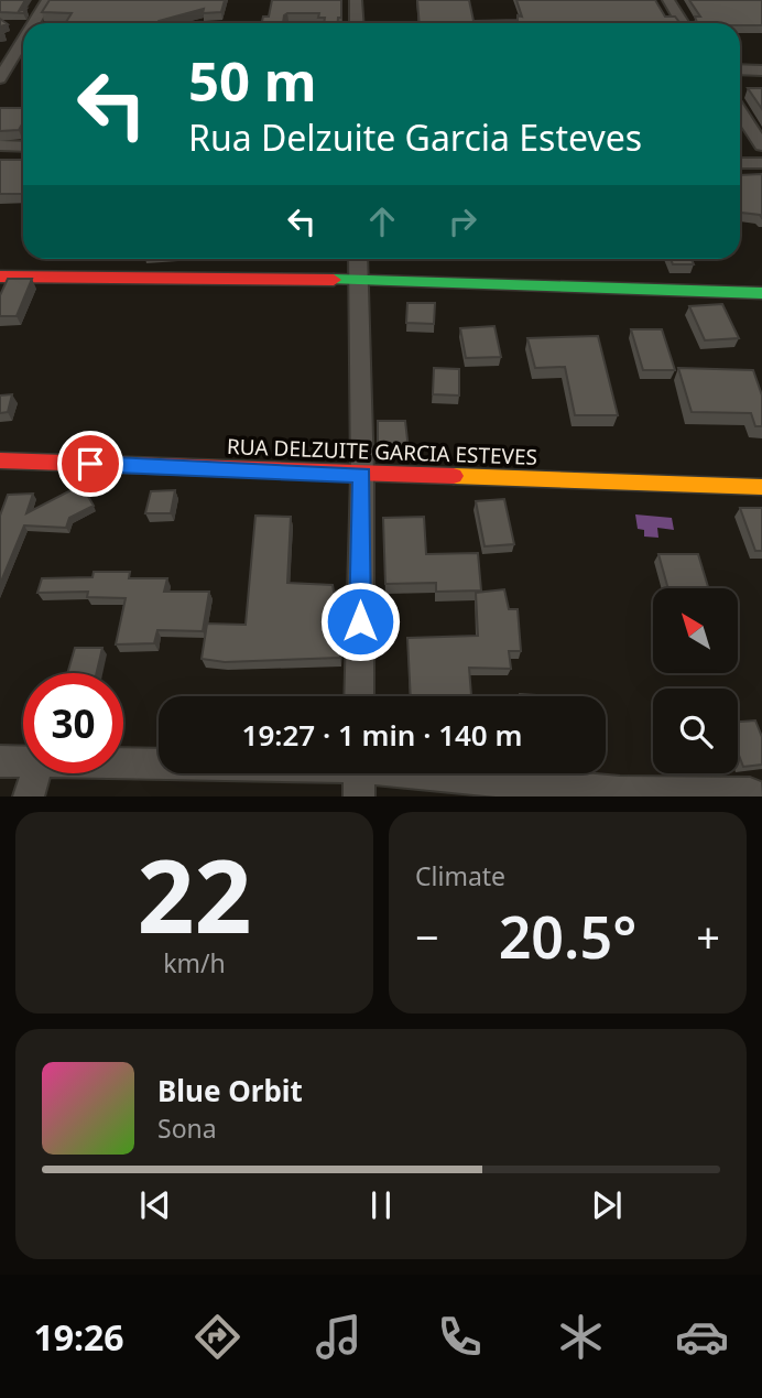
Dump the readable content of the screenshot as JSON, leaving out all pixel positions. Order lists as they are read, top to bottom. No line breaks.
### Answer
{"streets":{"street":["RUA DELZUITE GARCIA ESTEVES"]},"north":"top left","page":{"turn":["50 m","Rua Delzuite Garcia Esteves"],"limit":"30","trip":"19:27 · 1 min · 140 m","tile":[["22","km/h"],"Climate"],"heat":["−","20.5°","+"],"song":["Blue Orbit","Sona"],"tabs":"19:26"}}
